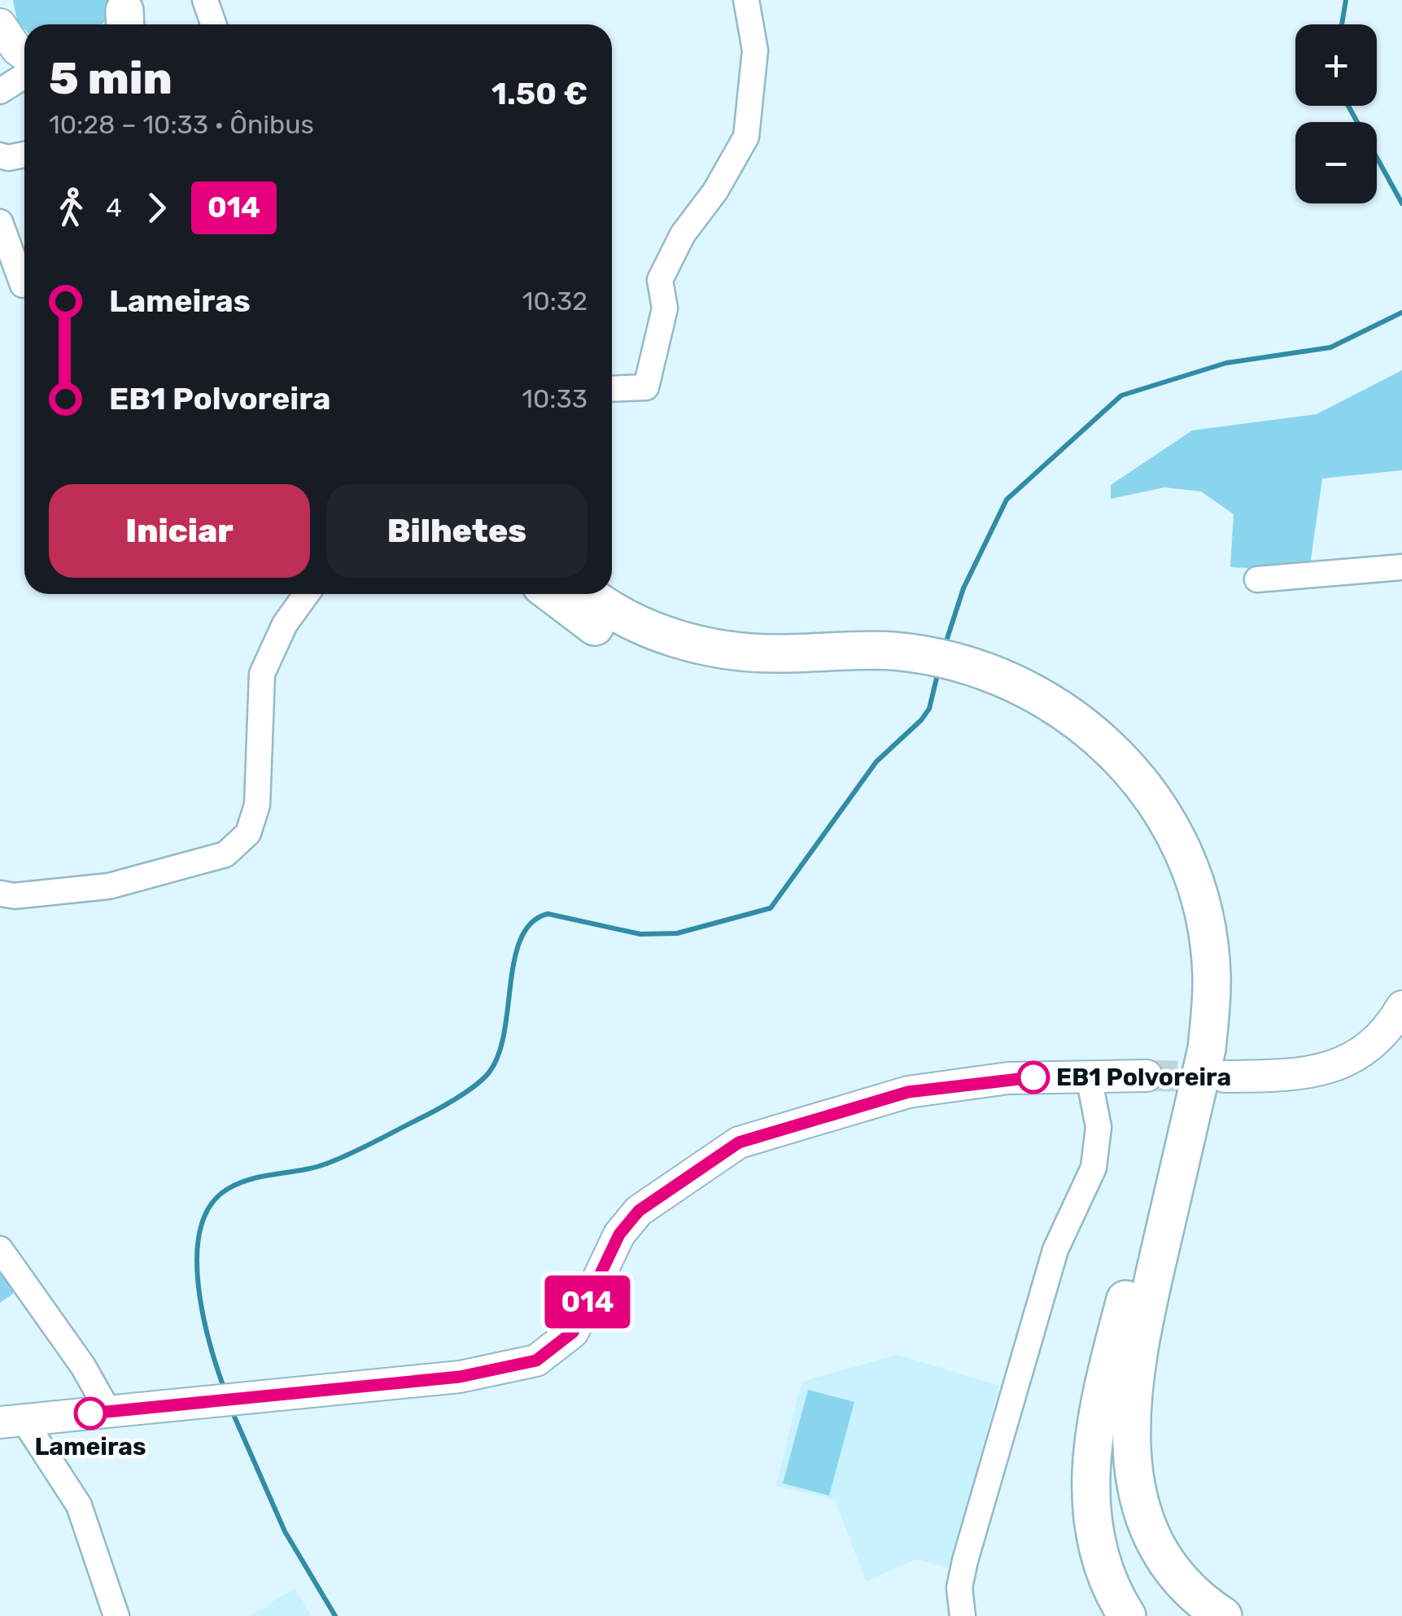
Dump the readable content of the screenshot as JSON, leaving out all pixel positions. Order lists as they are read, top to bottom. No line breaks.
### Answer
{"places":["EB1 Polvoreira","Lameiras"],"lines":["bus line 014"],"page":{"on_map":"014","map_buttons":["+","−"],"heading":["5 min","10:28 – 10:33 · Ônibus","1.50 €"],"legs":["4","014"],"list":[{"name":"Lameiras","value":"10:32"},{"name":"EB1 Polvoreira","value":"10:33"}],"buttons":["Iniciar","Bilhetes"]}}
